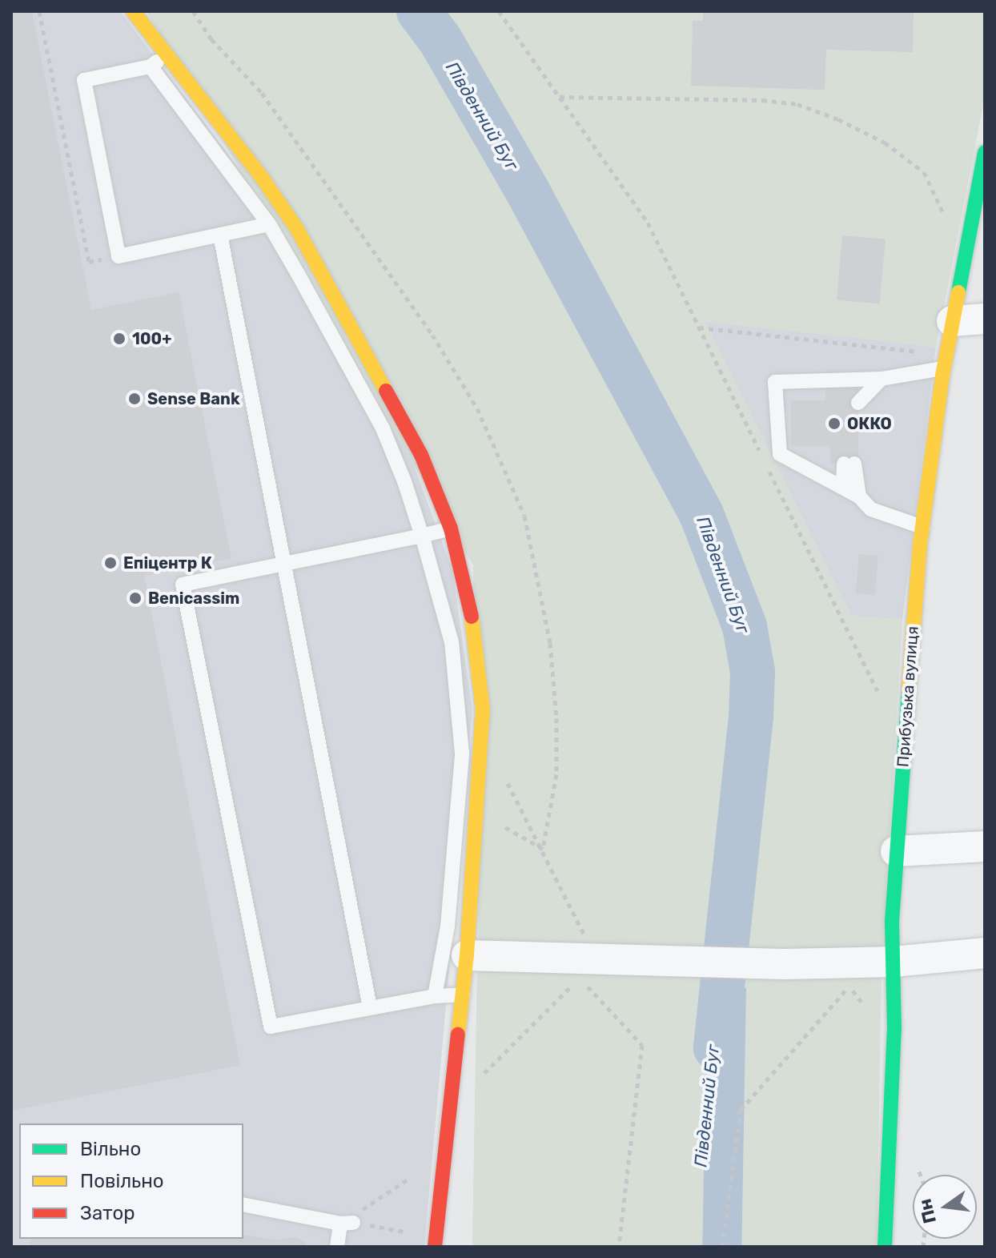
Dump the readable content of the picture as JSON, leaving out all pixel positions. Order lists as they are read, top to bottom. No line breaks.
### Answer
{"streets":{"street":["Прибузька вулиця"]},"water":["Південний Буг"],"places":["100+","Sense Bank","ОККО","Епіцентр К","Benicassim"],"legend":["Вільно","Повільно","Затор"],"north":"left"}
